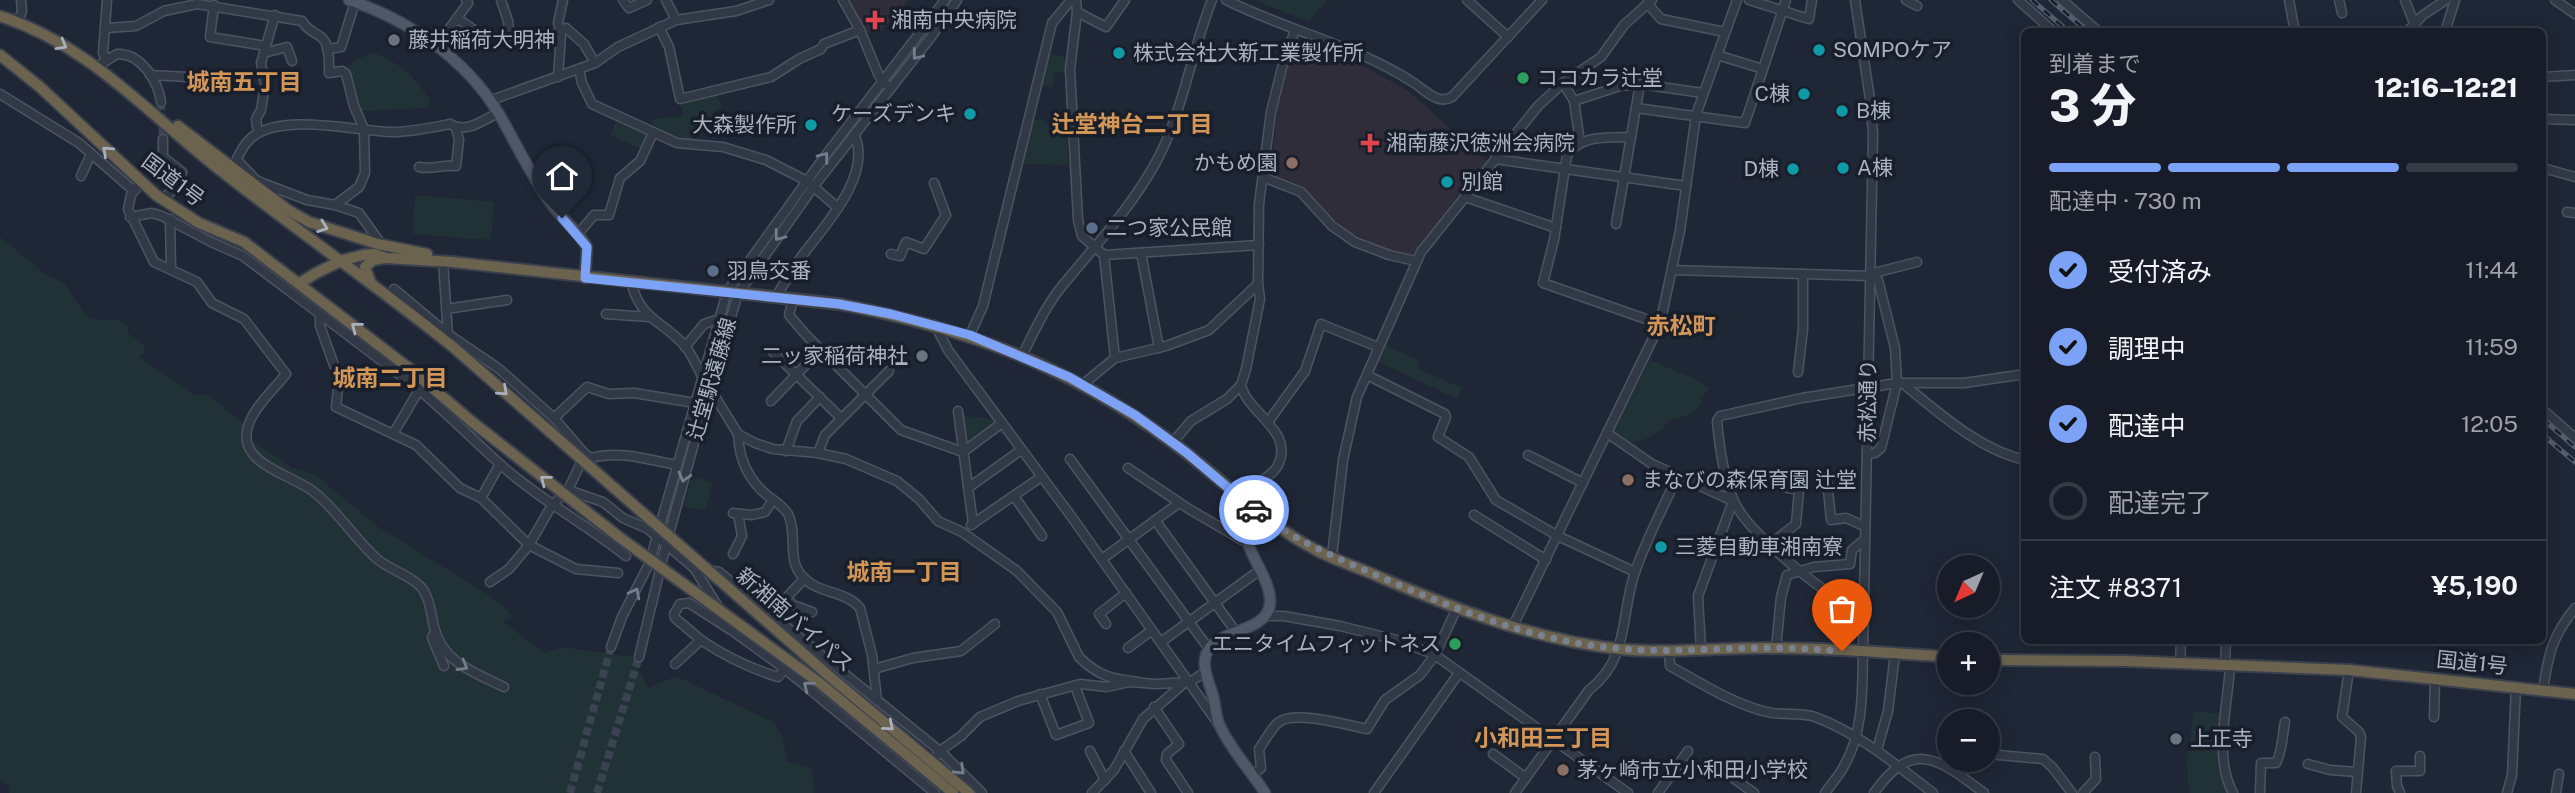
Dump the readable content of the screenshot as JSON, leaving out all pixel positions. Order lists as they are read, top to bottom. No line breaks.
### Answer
{"streets":{"highway":["国道1号","新湘南バイパス"],"street":["辻堂駅遠藤線","赤松通り"]},"crossings":[["国道1号","辻堂駅遠藤線"],["国道1号","赤松通り"],["国道1号","新湘南バイパス"]],"districts":["城南五丁目","辻堂神台二丁目","赤松町","城南二丁目","城南一丁目","小和田三丁目"],"places":{"health":["湘南中央病院","湘南藤沢徳洲会病院"],"other":["藤井稲荷大明神","SOMPOケア","株式会社大新工業製作所","ココカラ辻堂","C棟","B棟","ケーズデンキ","大森製作所","かもめ園","A棟","D棟","別館","二つ家公民館","羽鳥交番","二ッ家稲荷神社","まなびの森保育園 辻堂","三菱自動車湘南寮","エニタイムフィットネス","上正寺","茅ヶ崎市立小和田小学校"]},"north":"bottom left","page":{"heading":["3 分","到着まで","12:16–12:21"],"panel":["注文 #8371","¥5,190"],"bar":"配達中 · 730 m","list":[["受付済み","11:44"],["調理中","11:59"],["配達中","12:05"],"配達完了"],"map_buttons":["+","−"]}}
